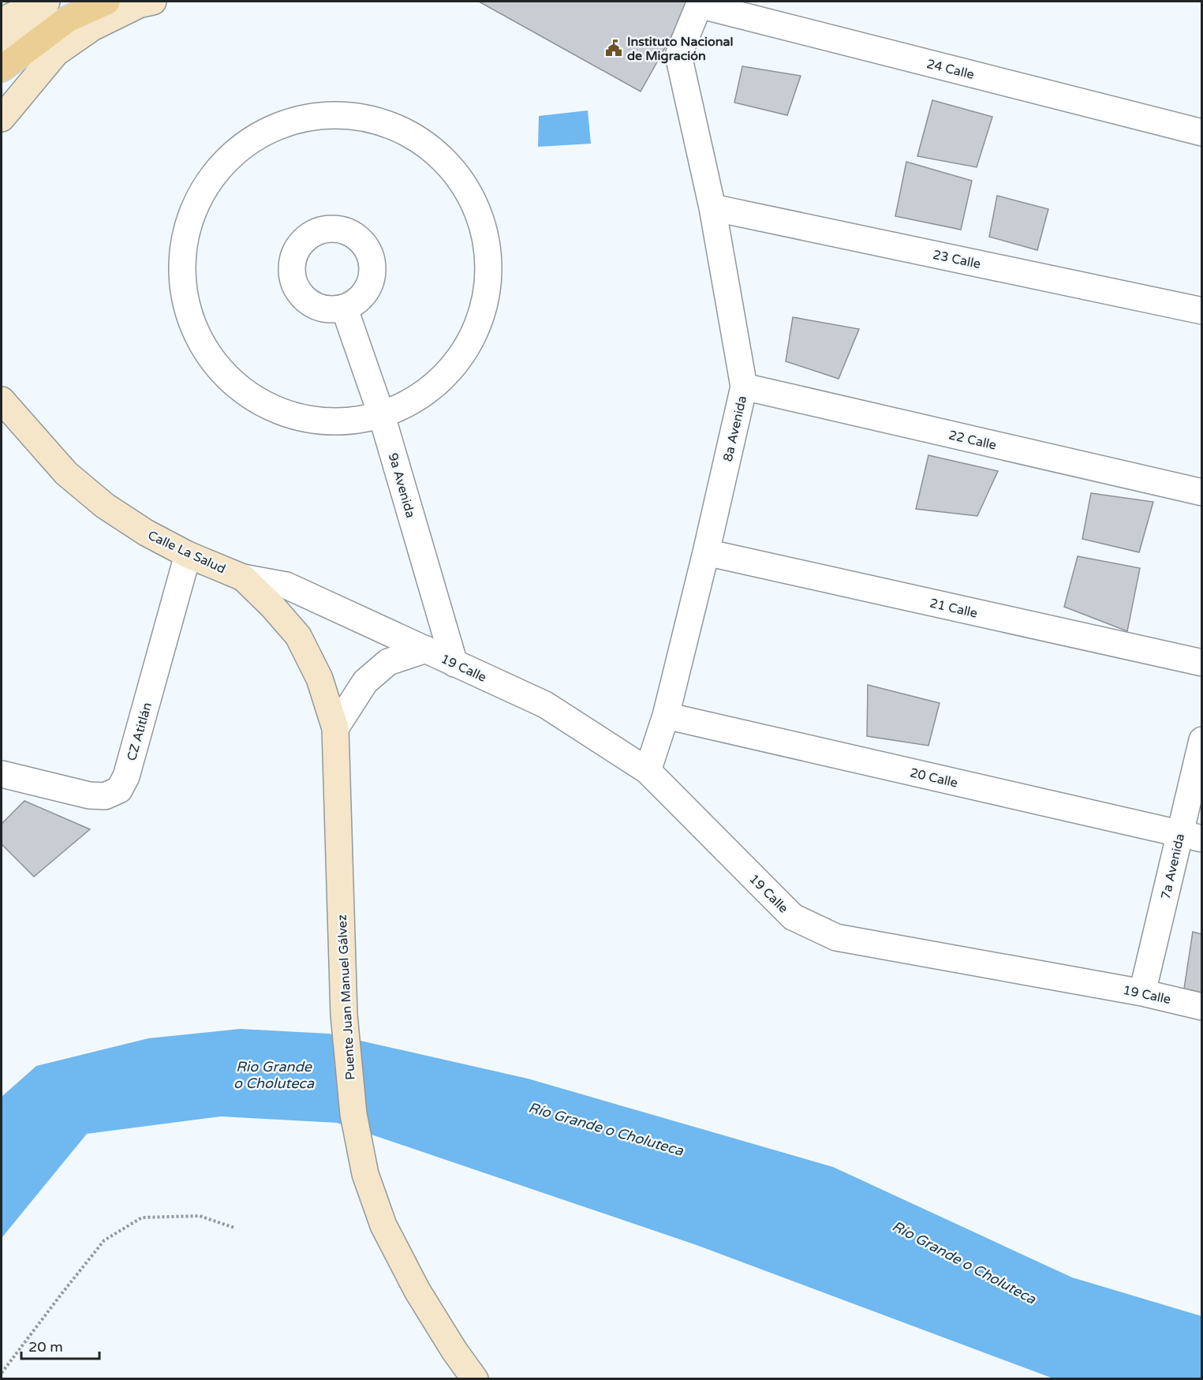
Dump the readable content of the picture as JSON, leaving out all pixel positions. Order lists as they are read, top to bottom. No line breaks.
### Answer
{"streets":{"main road":["Calle La Salud","Puente Juan Manuel Gálvez"],"street":["24 Calle","23 Calle","8a Avenida","22 Calle","9a Avenida","21 Calle","19 Calle","CZ Atitlán","20 Calle","7a Avenida"]},"crossings":[["24 Calle","8a Avenida"],["23 Calle","8a Avenida"],["8a Avenida","22 Calle"],["8a Avenida","21 Calle"],["8a Avenida","19 Calle"],["8a Avenida","20 Calle"],["9a Avenida","19 Calle"],["Calle La Salud","19 Calle"],["Calle La Salud","CZ Atitlán"],["Calle La Salud","Puente Juan Manuel Gálvez"],["19 Calle","7a Avenida"],["19 Calle","Puente Juan Manuel Gálvez"],["20 Calle","7a Avenida"]],"water":["Rio Grande o Choluteca","Río Grande o Choluteca"],"places":{"public building":["Instituto Nacional de Migración"]},"scale_bar":"20 m"}
